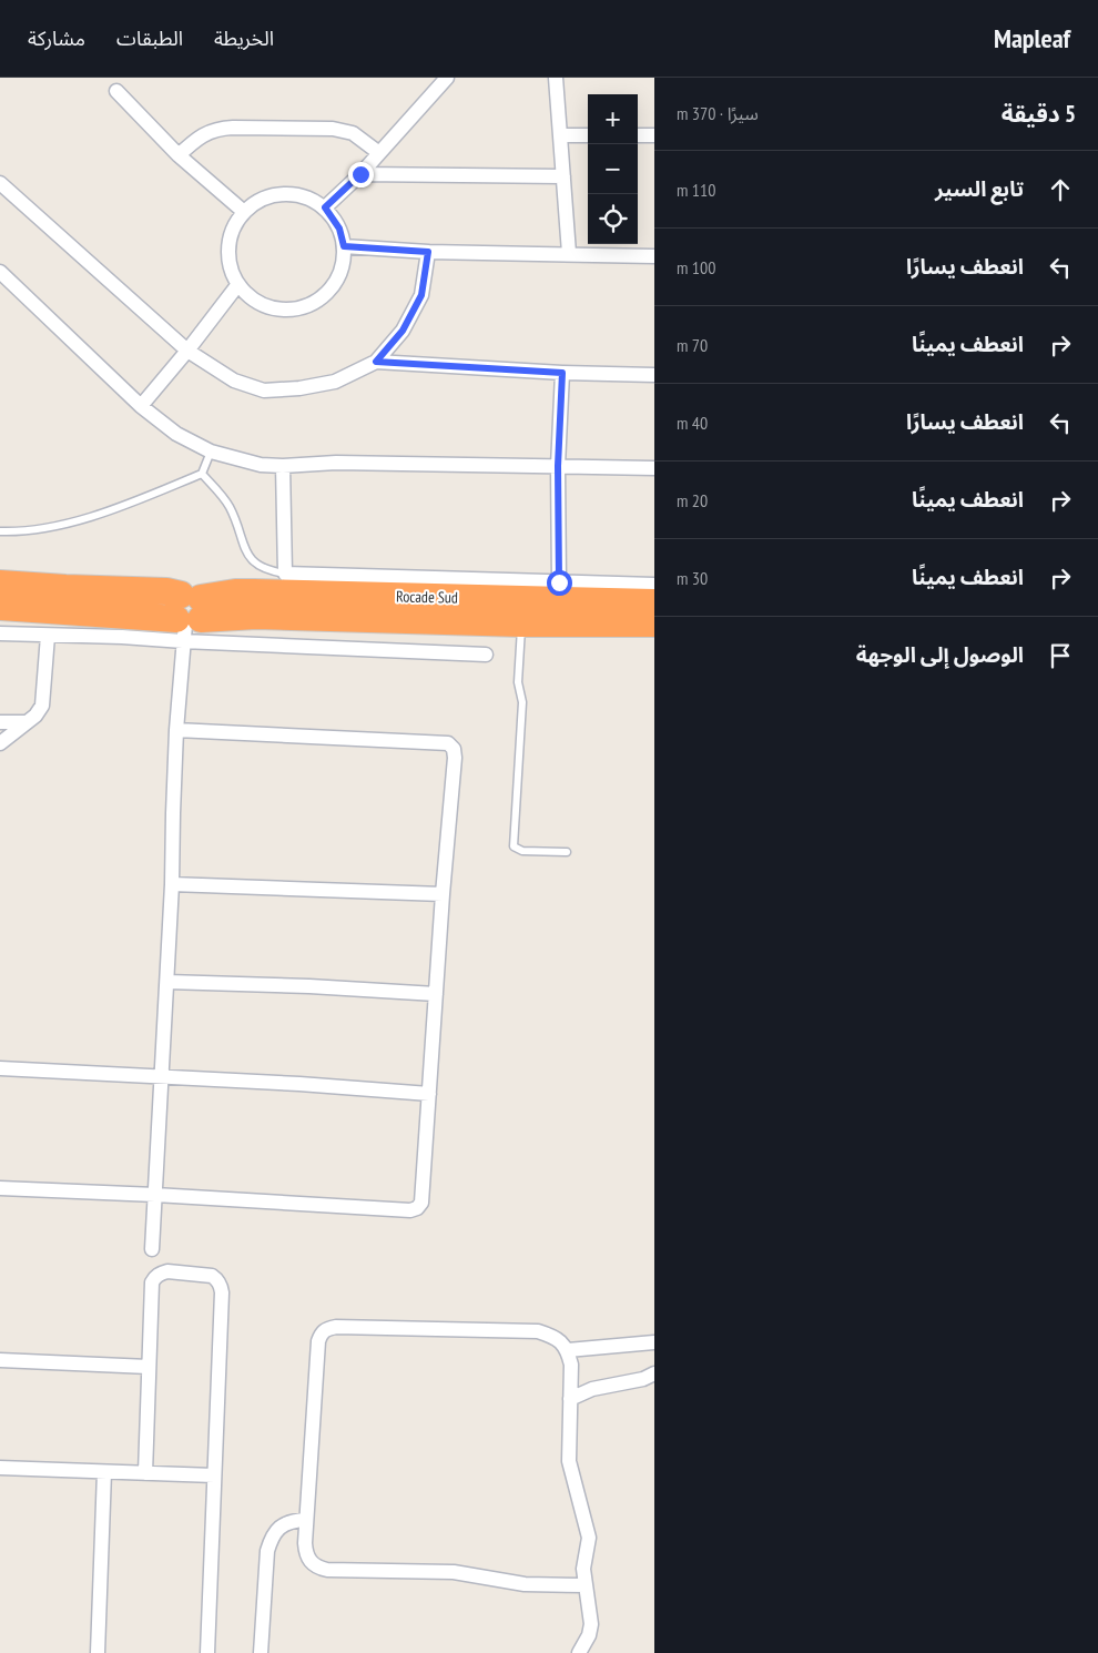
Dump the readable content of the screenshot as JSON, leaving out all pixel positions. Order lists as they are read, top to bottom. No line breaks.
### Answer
{"streets":{"highway":["Rocade Sud"]},"page":{"header":"Mapleaf","nav":["الخريطة","الطبقات","مشاركة"],"heading":["5 دقيقة","سيرًا · 370 m"],"map_buttons":["+","−"],"list":[["تابع السير","110 m"],["انعطف يسارًا","100 m"],["انعطف يمينًا","70 m"],["انعطف يسارًا","40 m"],["انعطف يمينًا","20 m"],["انعطف يمينًا","30 m"],"الوصول إلى الوجهة"]}}
